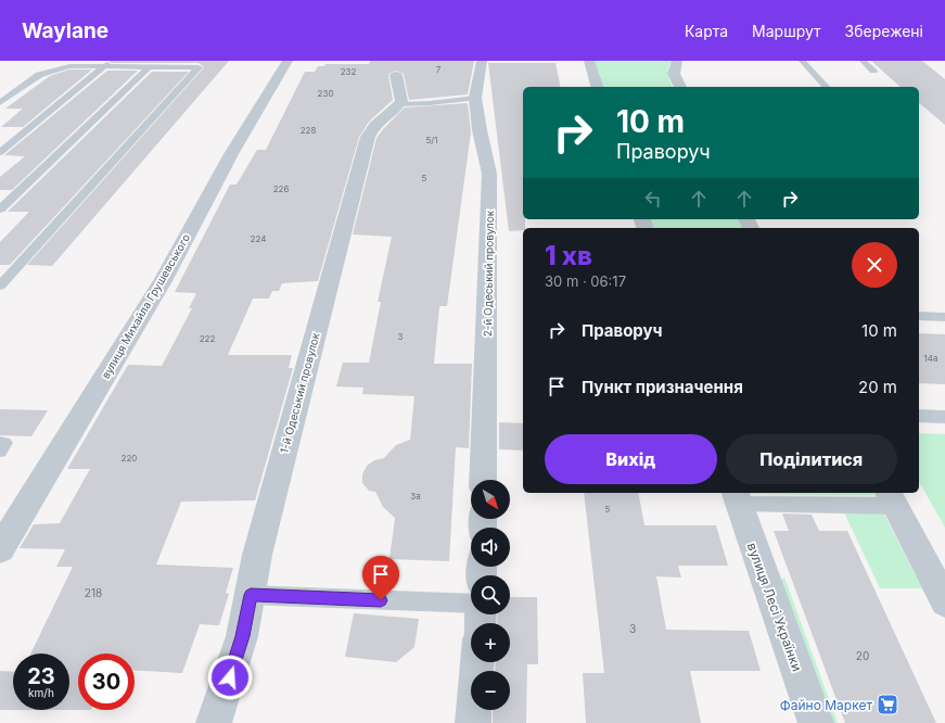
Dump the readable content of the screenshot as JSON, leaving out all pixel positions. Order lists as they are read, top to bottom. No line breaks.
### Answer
{"streets":{"street":["2-й Одеський провулок","вулиця Михайла Грушевського","1-й Одеський провулок","вулиця Лесі Українки"]},"places":{"supermarket":["Файно Маркет"]},"house_numbers":["7","232","230","228","5/1","5","226","224","3","222","14а","220","3а","5","218","3","20"],"north":"bottom right","page":{"header":"Waylane","nav":["Карта","Маршрут","Збережені"],"turn":["10 m","Праворуч"],"heading":["1 хв","30 m · 06:17"],"list":[{"name":"Праворуч","value":"10 m"},{"name":"Пункт призначення","value":"20 m"}],"buttons":["Вихід","Поділитися"],"map_buttons":["+","−"],"speed":"23 km/h","limit":"30"}}
